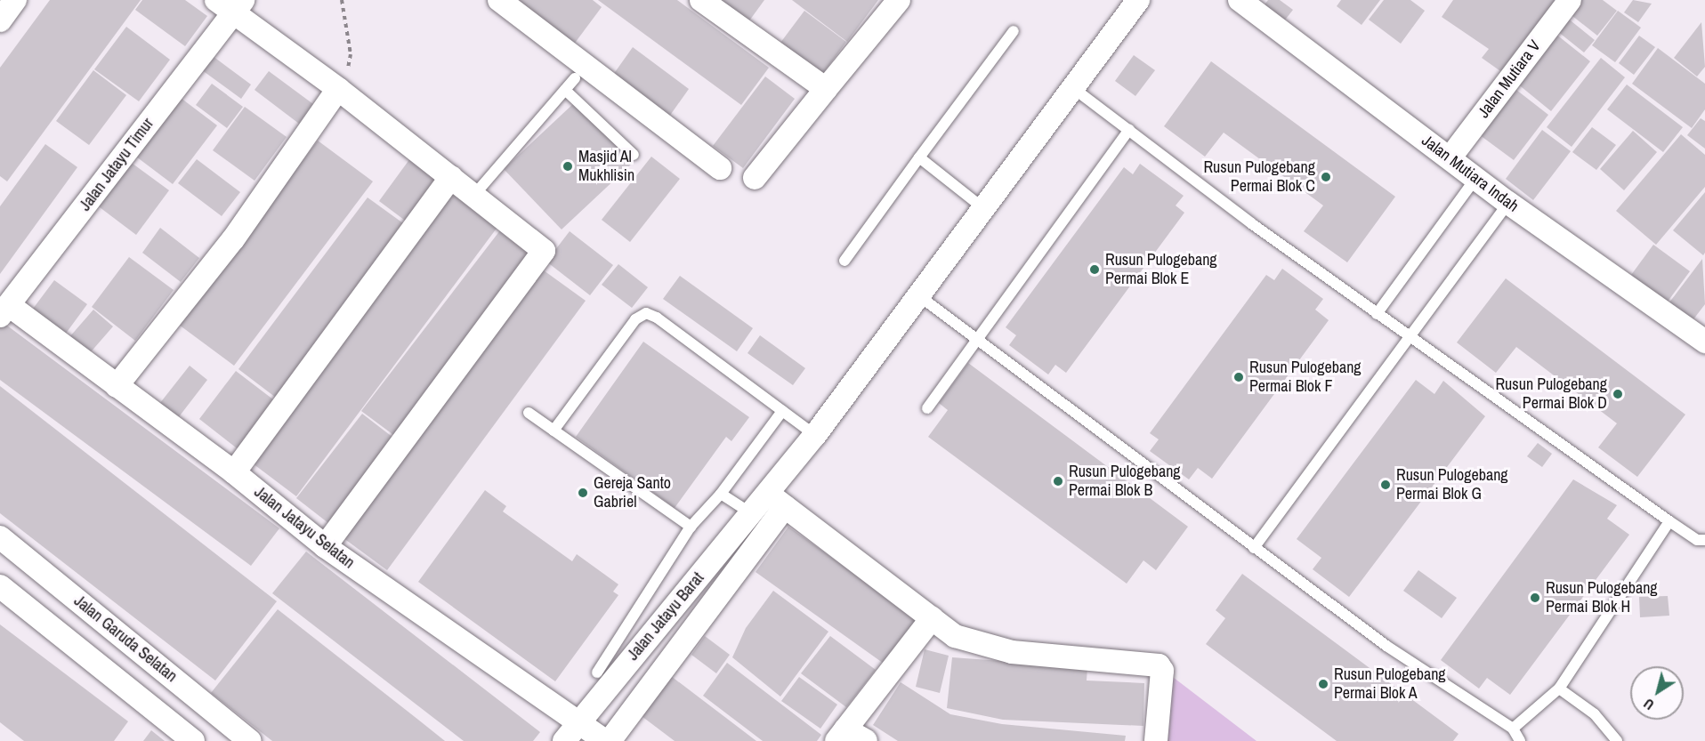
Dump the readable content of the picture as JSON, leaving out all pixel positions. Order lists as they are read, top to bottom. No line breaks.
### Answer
{"streets":{"street":["Jalan Mutiara V","Jalan Jatayu Timur","Jalan Mutiara Indah","Jalan Jatayu Selatan","Jalan Jatayu Barat","Jalan Garuda Selatan"]},"crossings":[["Jalan Mutiara V","Jalan Mutiara Indah"],["Jalan Jatayu Timur","Jalan Jatayu Selatan"],["Jalan Jatayu Selatan","Jalan Jatayu Barat"]],"places":["Masjid Al Mukhlisin","Rusun Pulogebang Permai Blok C","Rusun Pulogebang Permai Blok E","Rusun Pulogebang Permai Blok F","Rusun Pulogebang Permai Blok D","Rusun Pulogebang Permai Blok B","Rusun Pulogebang Permai Blok G","Gereja Santo Gabriel","Rusun Pulogebang Permai Blok H","Rusun Pulogebang Permai Blok A"],"north":"bottom left"}
